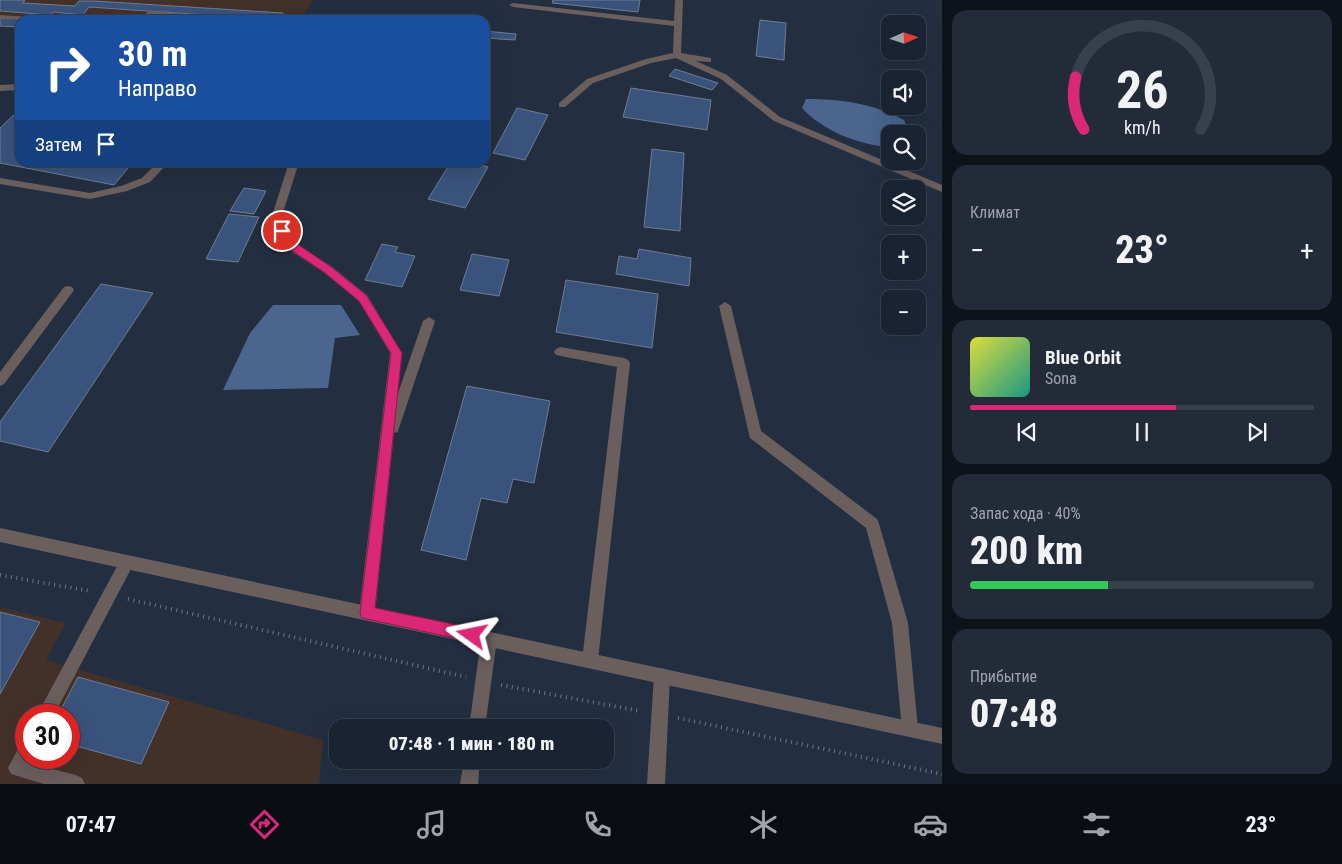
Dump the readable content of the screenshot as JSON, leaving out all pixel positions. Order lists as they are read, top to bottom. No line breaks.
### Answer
{"north":"right","page":{"map_buttons":["+","−"],"turn":["30 m","Направо"],"then":"Затем","tile":["Климат",["Запас хода · 40%","200 km"],["Прибытие","07:48"]],"heat":["−","23°","+"],"song":["Blue Orbit","Sona"],"limit":"30","trip":"07:48 · 1 мин · 180 m","tabs":["07:47","23°"],"gauge":["26","km/h"]}}
